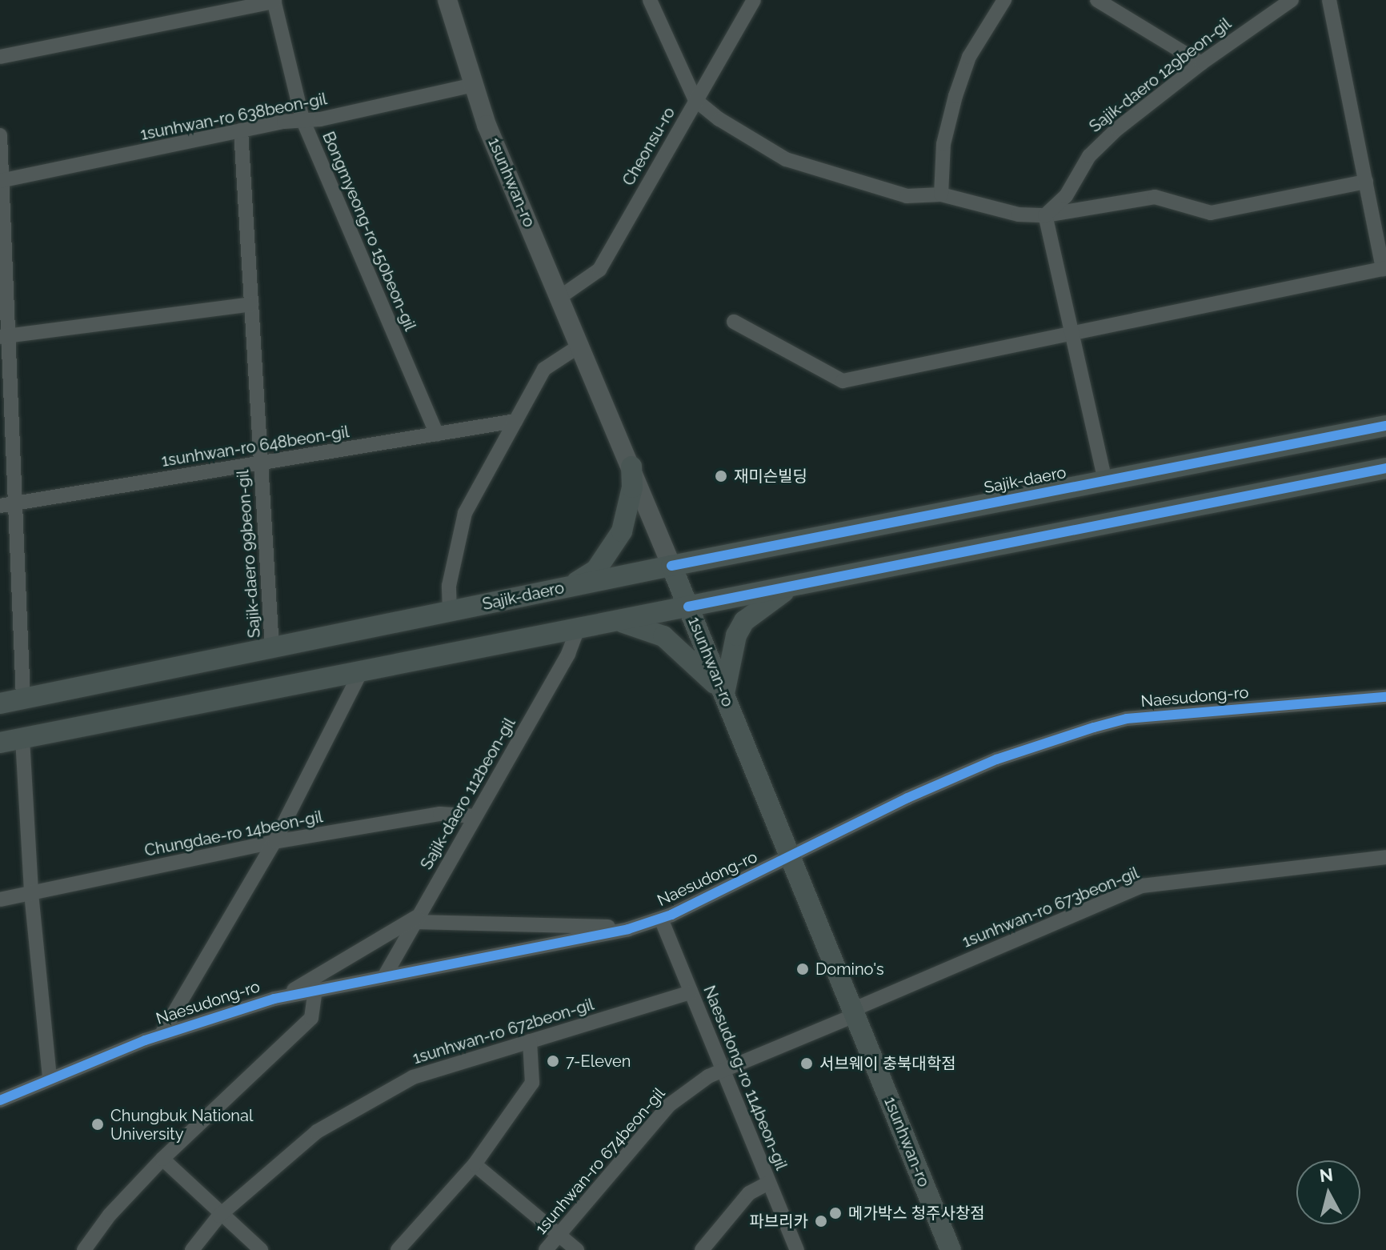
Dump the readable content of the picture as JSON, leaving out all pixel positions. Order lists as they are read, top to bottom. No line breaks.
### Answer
{"streets":{"main road":["1sunhwan-ro","Sajik-daero"],"street":["Sajik-daero 129beon-gil","1sunhwan-ro 638beon-gil","Cheonsu-ro","Bongmyeong-ro 150beon-gil","1sunhwan-ro 648beon-gil","Sajik-daero 99beon-gil","Naesudong-ro","Sajik-daero 112beon-gil","Chungdae-ro 14beon-gil","1sunhwan-ro 673beon-gil","1sunhwan-ro 672beon-gil","Naesudong-ro 114beon-gil","1sunhwan-ro 674beon-gil"]},"crossings":[["1sunhwan-ro 638beon-gil","1sunhwan-ro"],["1sunhwan-ro 638beon-gil","Bongmyeong-ro 150beon-gil"],["1sunhwan-ro 638beon-gil","Sajik-daero 99beon-gil"],["Cheonsu-ro","1sunhwan-ro"],["1sunhwan-ro","Sajik-daero"],["1sunhwan-ro","Naesudong-ro"],["1sunhwan-ro","1sunhwan-ro 673beon-gil"],["1sunhwan-ro","1sunhwan-ro 674beon-gil"],["Bongmyeong-ro 150beon-gil","1sunhwan-ro 648beon-gil"],["1sunhwan-ro 648beon-gil","Sajik-daero 99beon-gil"],["Sajik-daero","Sajik-daero 99beon-gil"],["Naesudong-ro","Sajik-daero 112beon-gil"],["Naesudong-ro","Naesudong-ro 114beon-gil"],["Sajik-daero 112beon-gil","Chungdae-ro 14beon-gil"],["1sunhwan-ro 673beon-gil","1sunhwan-ro 674beon-gil"],["1sunhwan-ro 672beon-gil","Naesudong-ro 114beon-gil"],["Naesudong-ro 114beon-gil","1sunhwan-ro 674beon-gil"]],"places":["재미슨빌딩","Domino's","7-Eleven","서브웨이 충북대학점","Chungbuk National University","메가박스 청주사창점","파브리카"],"north":"top"}
